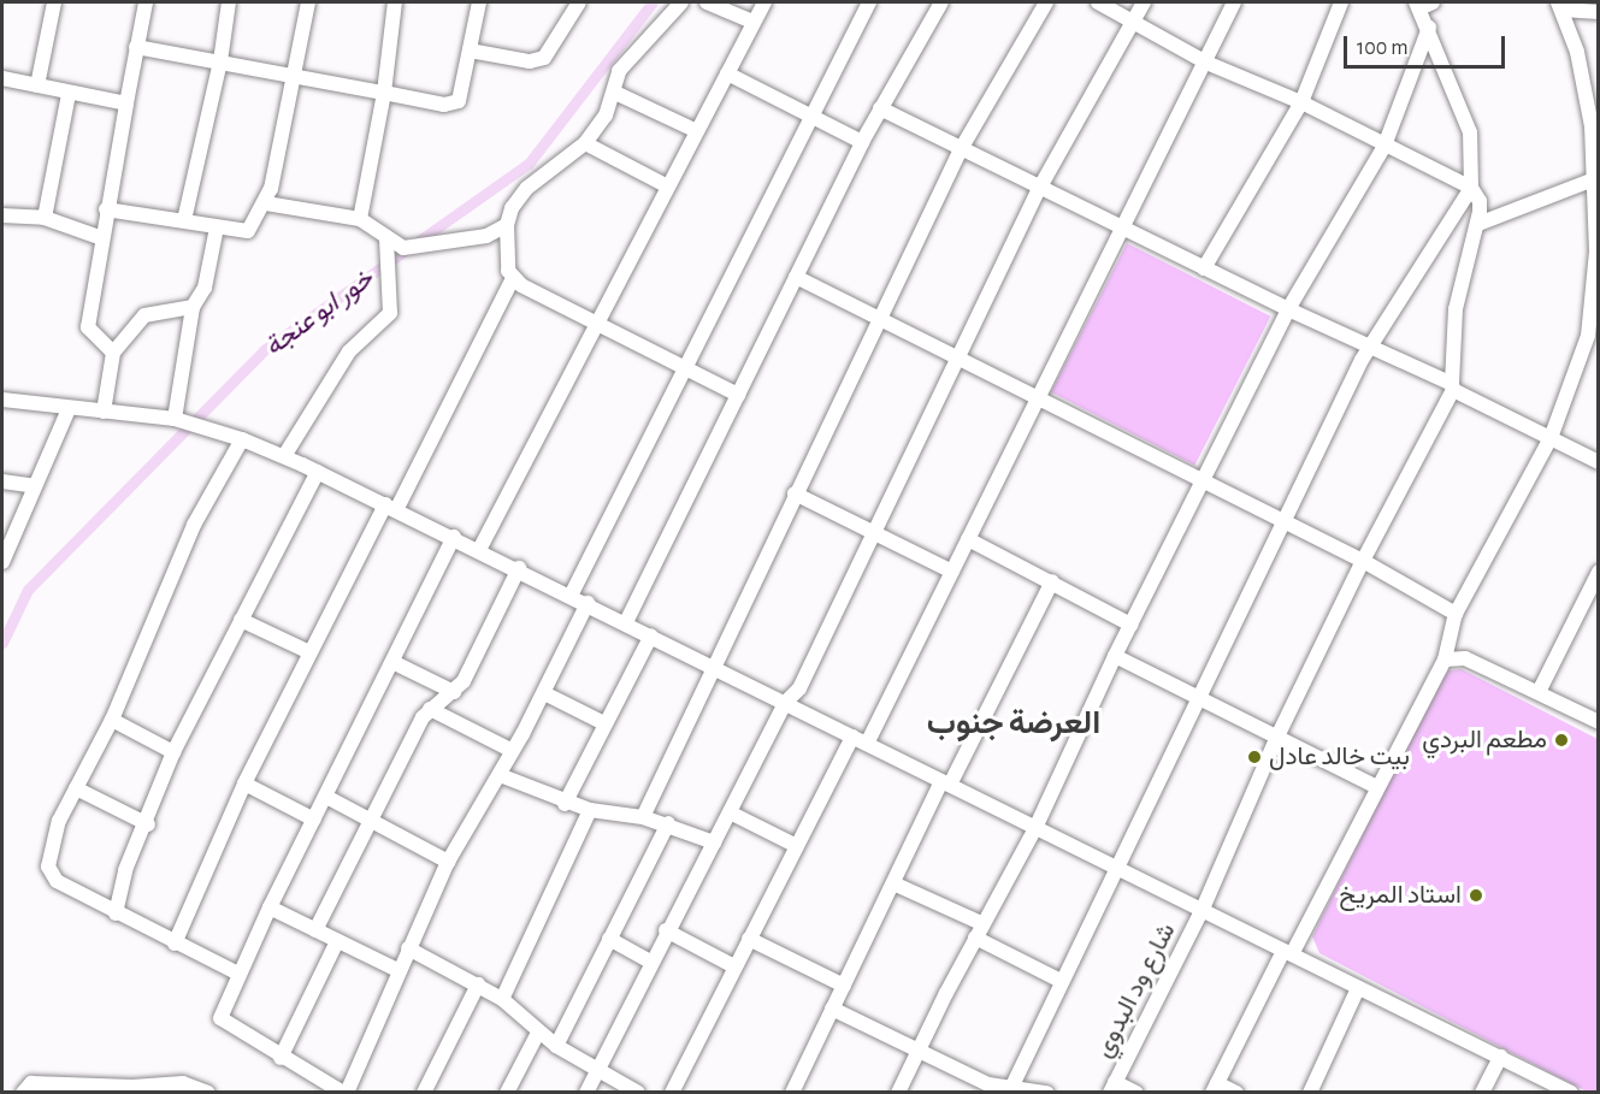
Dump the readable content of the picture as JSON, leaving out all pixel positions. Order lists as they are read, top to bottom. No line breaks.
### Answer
{"streets":{"street":["شارع ود البدوي"]},"districts":["العرضة جنوب"],"water":["خور ابو عنجة"],"places":["مطعم البردي","بيت خالد عادل","استاد المريخ"],"scale_bar":"100 m"}
